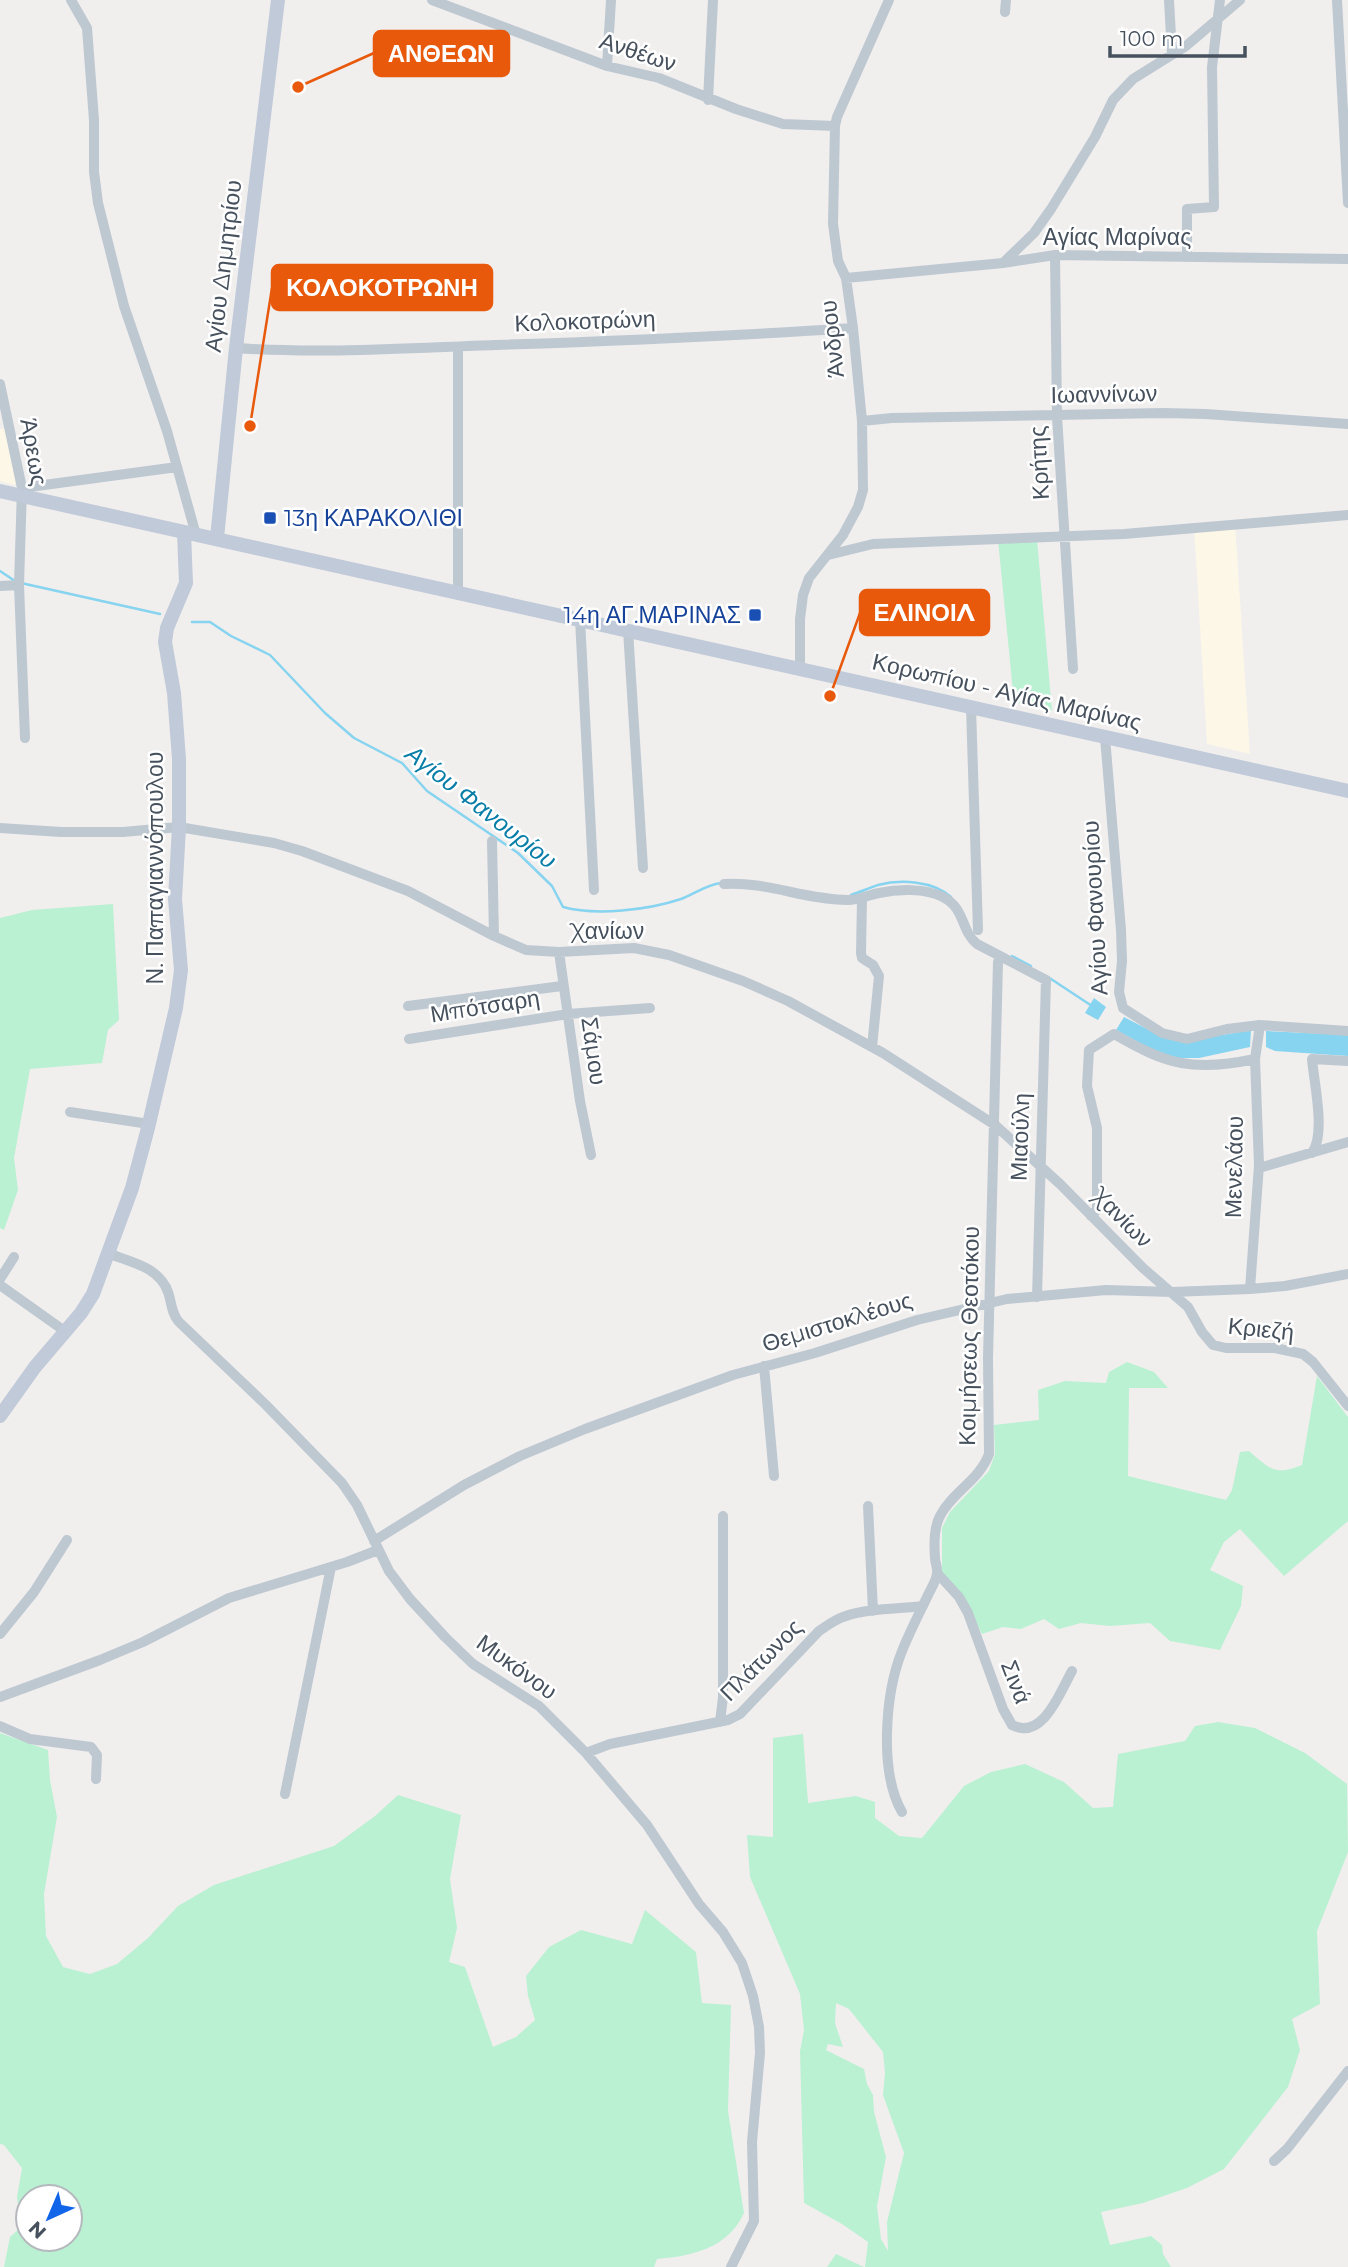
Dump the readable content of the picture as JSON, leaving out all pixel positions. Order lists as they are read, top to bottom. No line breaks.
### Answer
{"streets":{"street":["Ανθέων","Αγίας Μαρίνας","Αγίου Δημητρίου","Κολοκοτρώνη","Άνδρου","Ιωαννίνων","Άρεως","Κρήτης","Κορωπίου - Αγίας Μαρίνας","Ν. Παπαγιαννόπουλου","Αγίου Φανουρίου","Χανίων","Μπότσαρη","Σάμου","Μιαούλη","Μενελάου","Θεμιστοκλέους","Κριεζή","Κοιμήσεως Θεοτόκου","Πλάτωνος","Μυκόνου","Σινά"]},"crossings":[["Ανθέων","Άνδρου"],["Αγίας Μαρίνας","Άνδρου"],["Αγίας Μαρίνας","Κρήτης"],["Αγίου Δημητρίου","Κολοκοτρώνη"],["Αγίου Δημητρίου","Κορωπίου - Αγίας Μαρίνας"],["Κολοκοτρώνη","Άνδρου"],["Άνδρου","Ιωαννίνων"],["Άνδρου","Κορωπίου - Αγίας Μαρίνας"],["Ιωαννίνων","Κρήτης"],["Άρεως","Κορωπίου - Αγίας Μαρίνας"],["Κορωπίου - Αγίας Μαρίνας","Ν. Παπαγιαννόπουλου"],["Κορωπίου - Αγίας Μαρίνας","Αγίου Φανουρίου"],["Ν. Παπαγιαννόπουλου","Χανίων"],["Ν. Παπαγιαννόπουλου","Μυκόνου"],["Αγίου Φανουρίου","Μενελάου"],["Χανίων","Σάμου"],["Χανίων","Μιαούλη"],["Χανίων","Θεμιστοκλέους"],["Χανίων","Κριεζή"],["Χανίων","Κοιμήσεως Θεοτόκου"],["Μπότσαρη","Σάμου"],["Μιαούλη","Θεμιστοκλέους"],["Μιαούλη","Κοιμήσεως Θεοτόκου"],["Μενελάου","Θεμιστοκλέους"],["Θεμιστοκλέους","Κριεζή"],["Θεμιστοκλέους","Κοιμήσεως Θεοτόκου"],["Θεμιστοκλέους","Μυκόνου"],["Κοιμήσεως Θεοτόκου","Πλάτωνος"],["Κοιμήσεως Θεοτόκου","Σινά"],["Πλάτωνος","Μυκόνου"]],"water":["Αγίου Φανουρίου"],"places":{"other":["ΑΝΘΕΩΝ","ΚΟΛΟΚΟΤΡΩΝΗ","ΕΛΙΝΟΙΛ"],"transit":["13η ΚΑΡΑΚΟΛΙΘΙ","14η ΑΓ.ΜΑΡΙΝΑΣ"]},"scale_bar":"100 m","north":"bottom left"}
